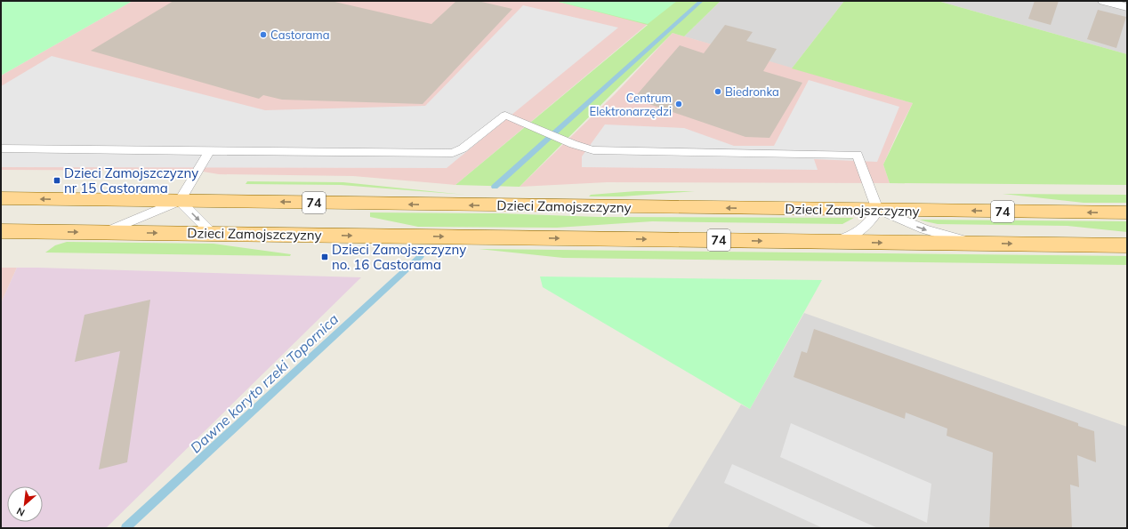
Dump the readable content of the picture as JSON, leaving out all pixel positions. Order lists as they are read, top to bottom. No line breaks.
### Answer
{"streets":{"main road":["74","Dzieci Zamojszczyzny"]},"water":["Dawne koryto rzeki Topornica"],"places":{"other":["Castorama","Biedronka","Centrum Elektronarzędzi"],"transit":["Dzieci Zamojszczyzny nr 15 Castorama","Dzieci Zamojszczyzny no. 16 Castorama"]},"north":"bottom left"}
